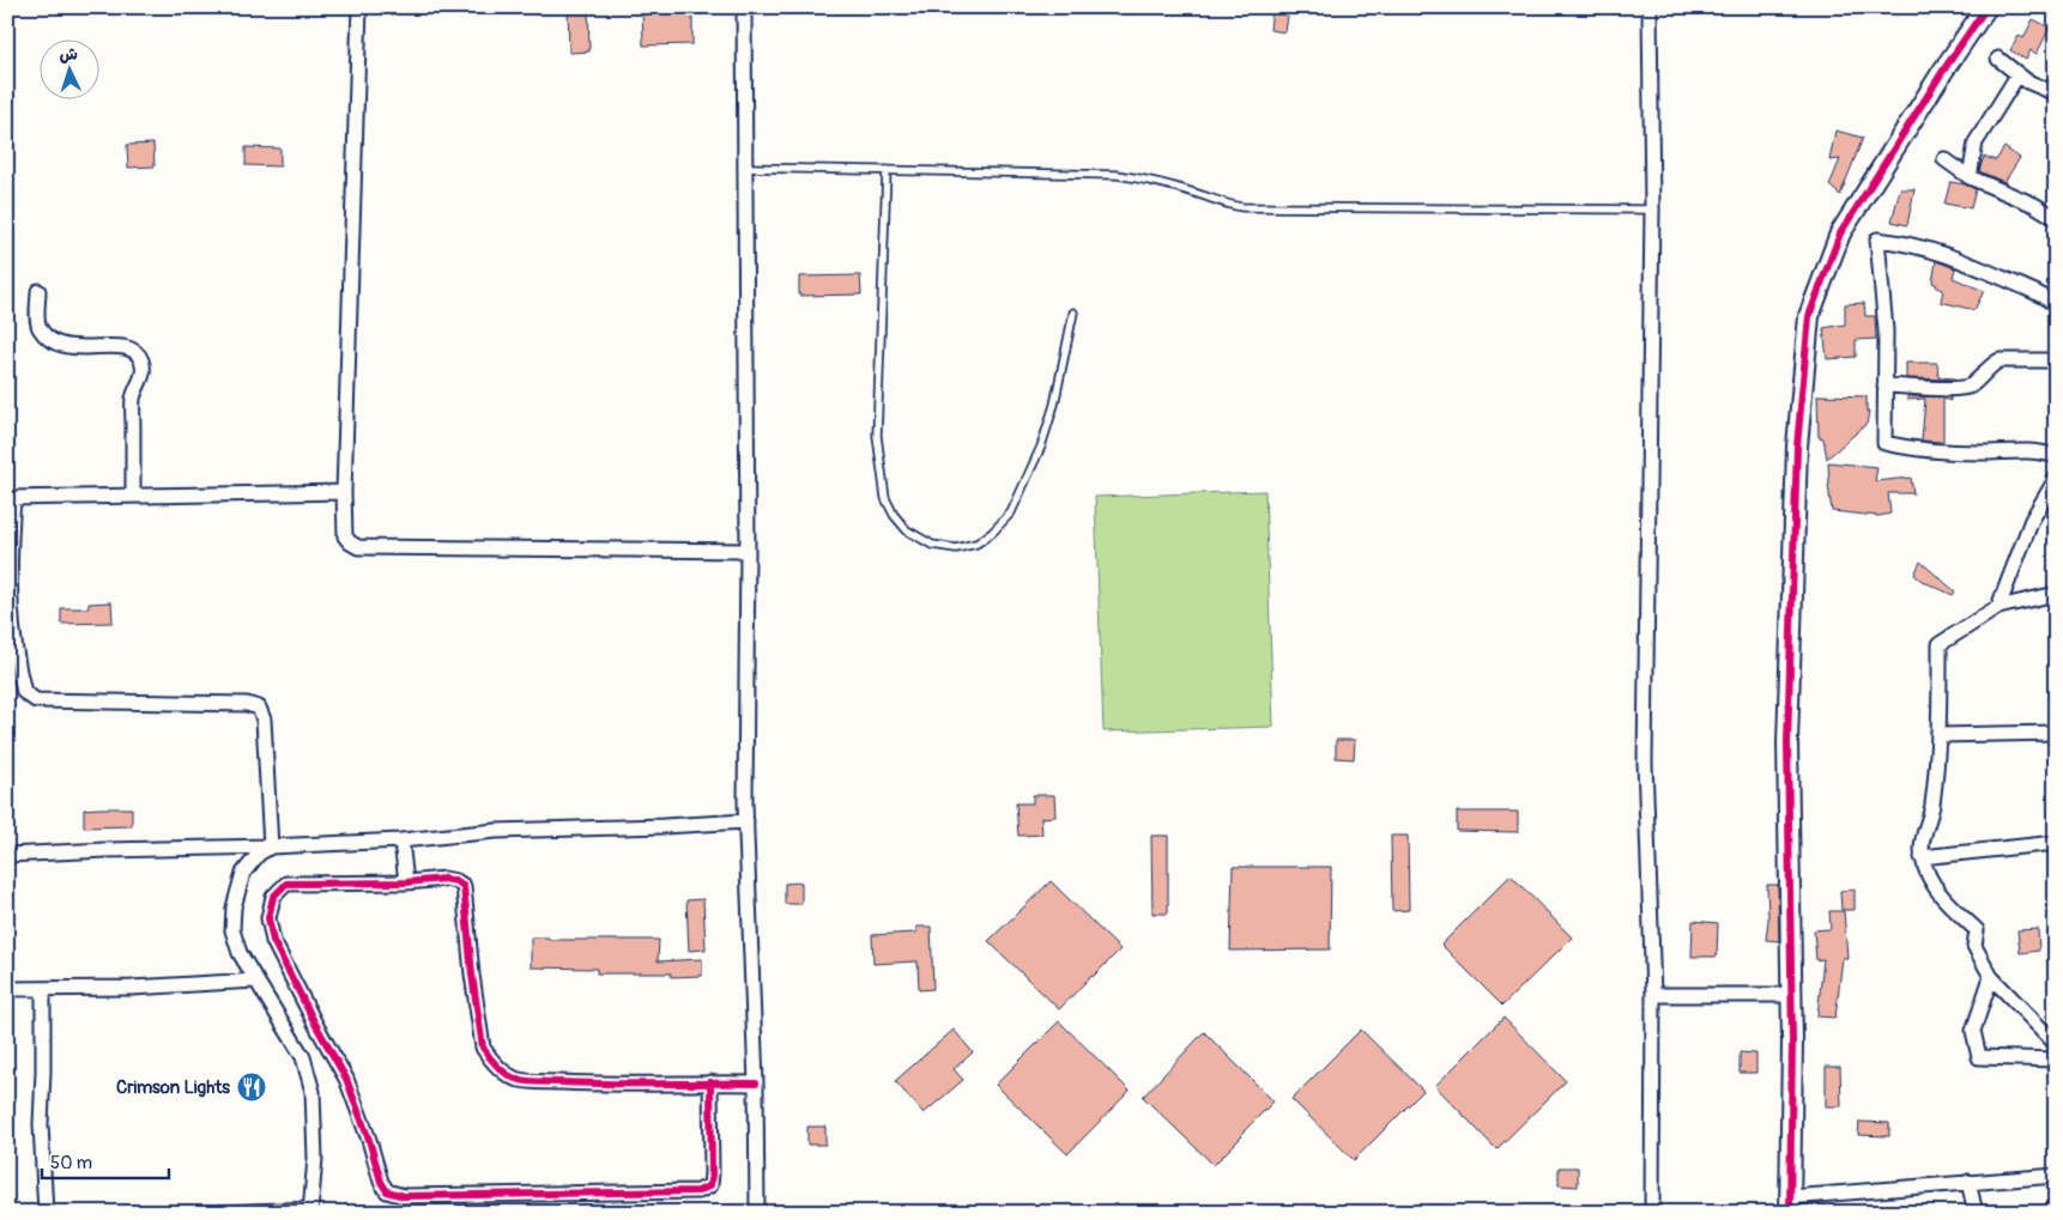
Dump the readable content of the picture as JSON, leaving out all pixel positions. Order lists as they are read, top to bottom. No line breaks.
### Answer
{"places":{"restaurant":["Crimson Lights"]},"scale_bar":"50 m","north":"top"}
